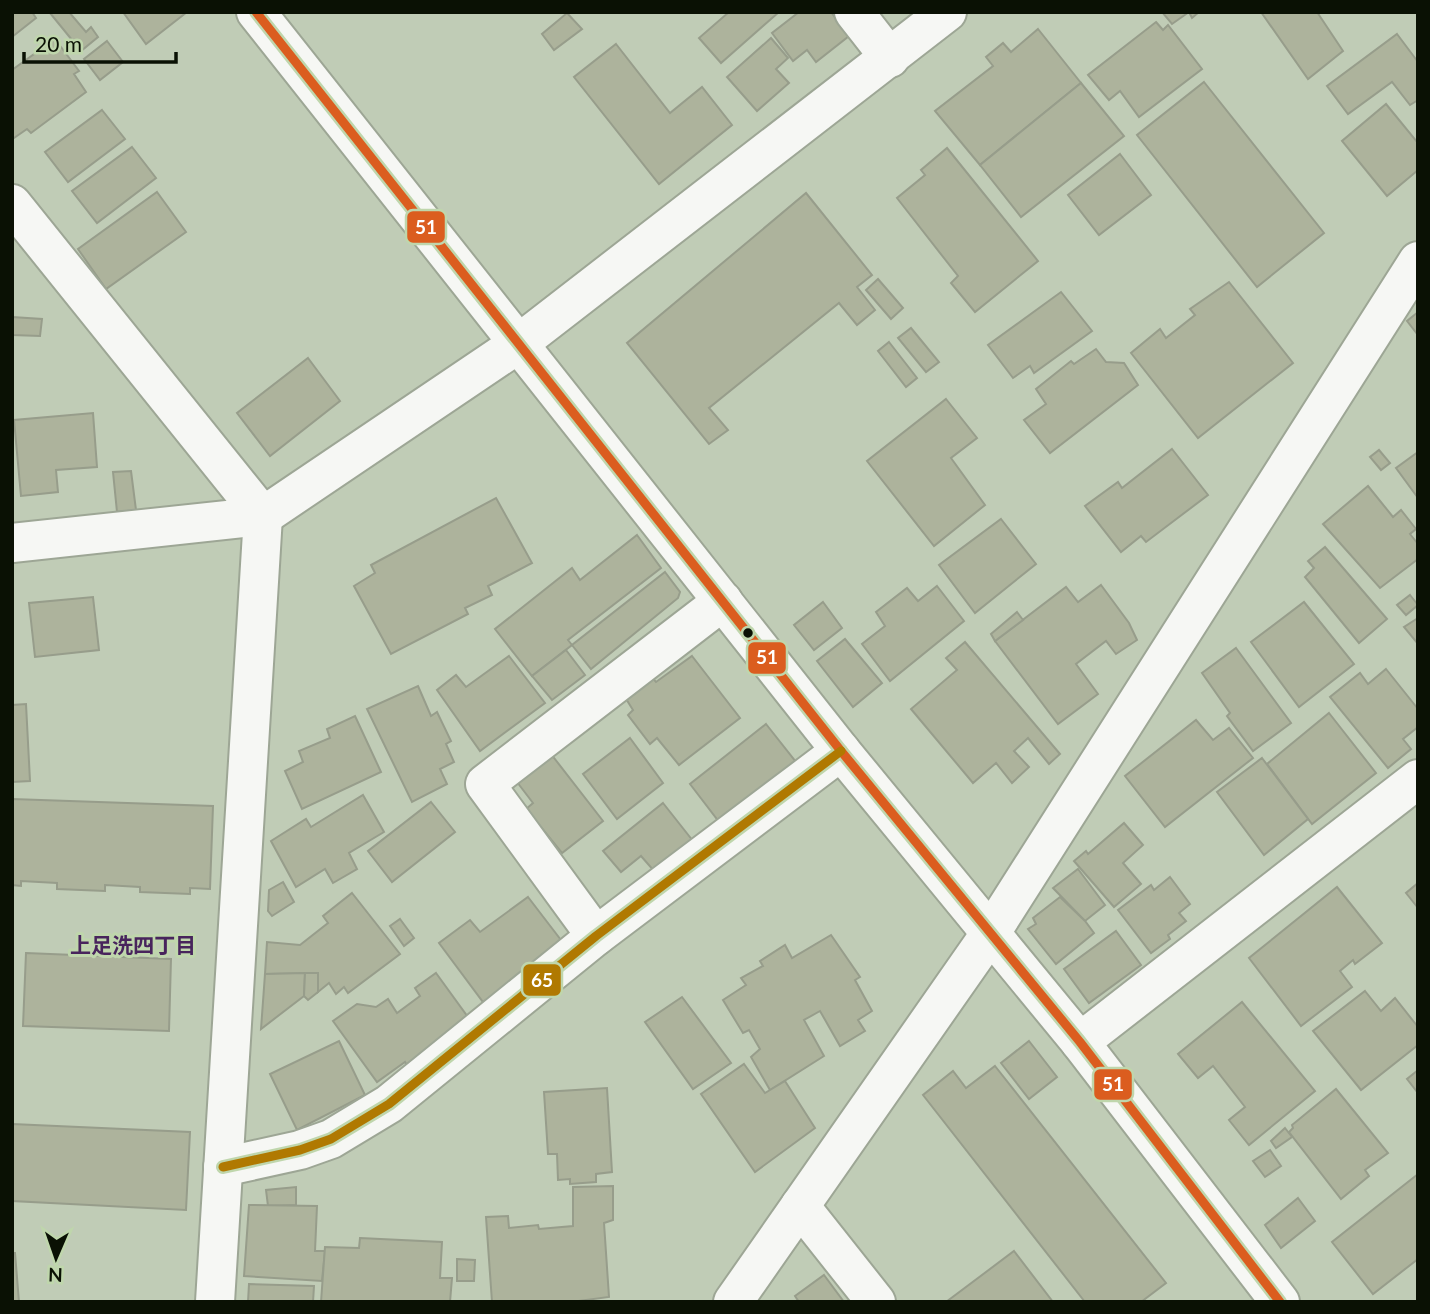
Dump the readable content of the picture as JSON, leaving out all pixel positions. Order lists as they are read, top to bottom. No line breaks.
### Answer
{"districts":["上足洗四丁目"],"lines":["transit line 51","transit line 65"],"scale_bar":"20 m","north":"bottom"}
